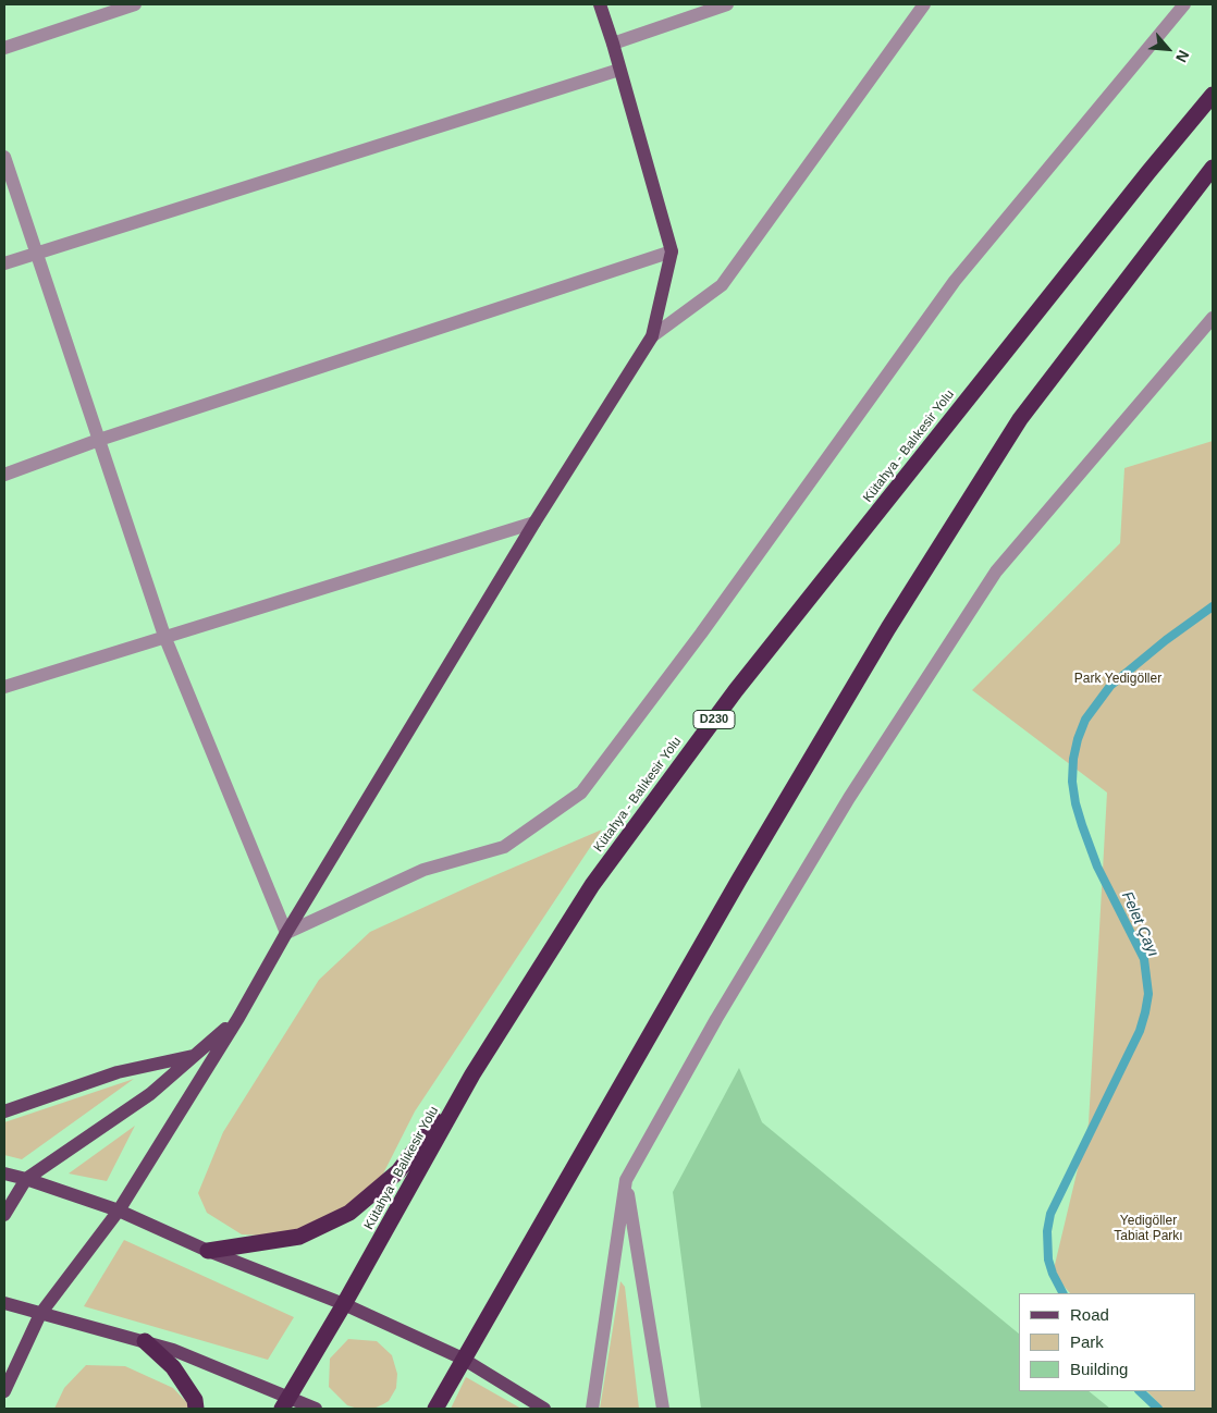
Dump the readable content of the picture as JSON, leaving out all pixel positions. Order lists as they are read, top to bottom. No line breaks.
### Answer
{"streets":{"highway":["Kütahya - Balıkesir Yolu","D230"]},"water":["Felet Çayı"],"parks":["Park Yedigöller","Yedigöller Tabiat Parkı"],"legend":["Road","Park","Building"],"north":"bottom right"}
